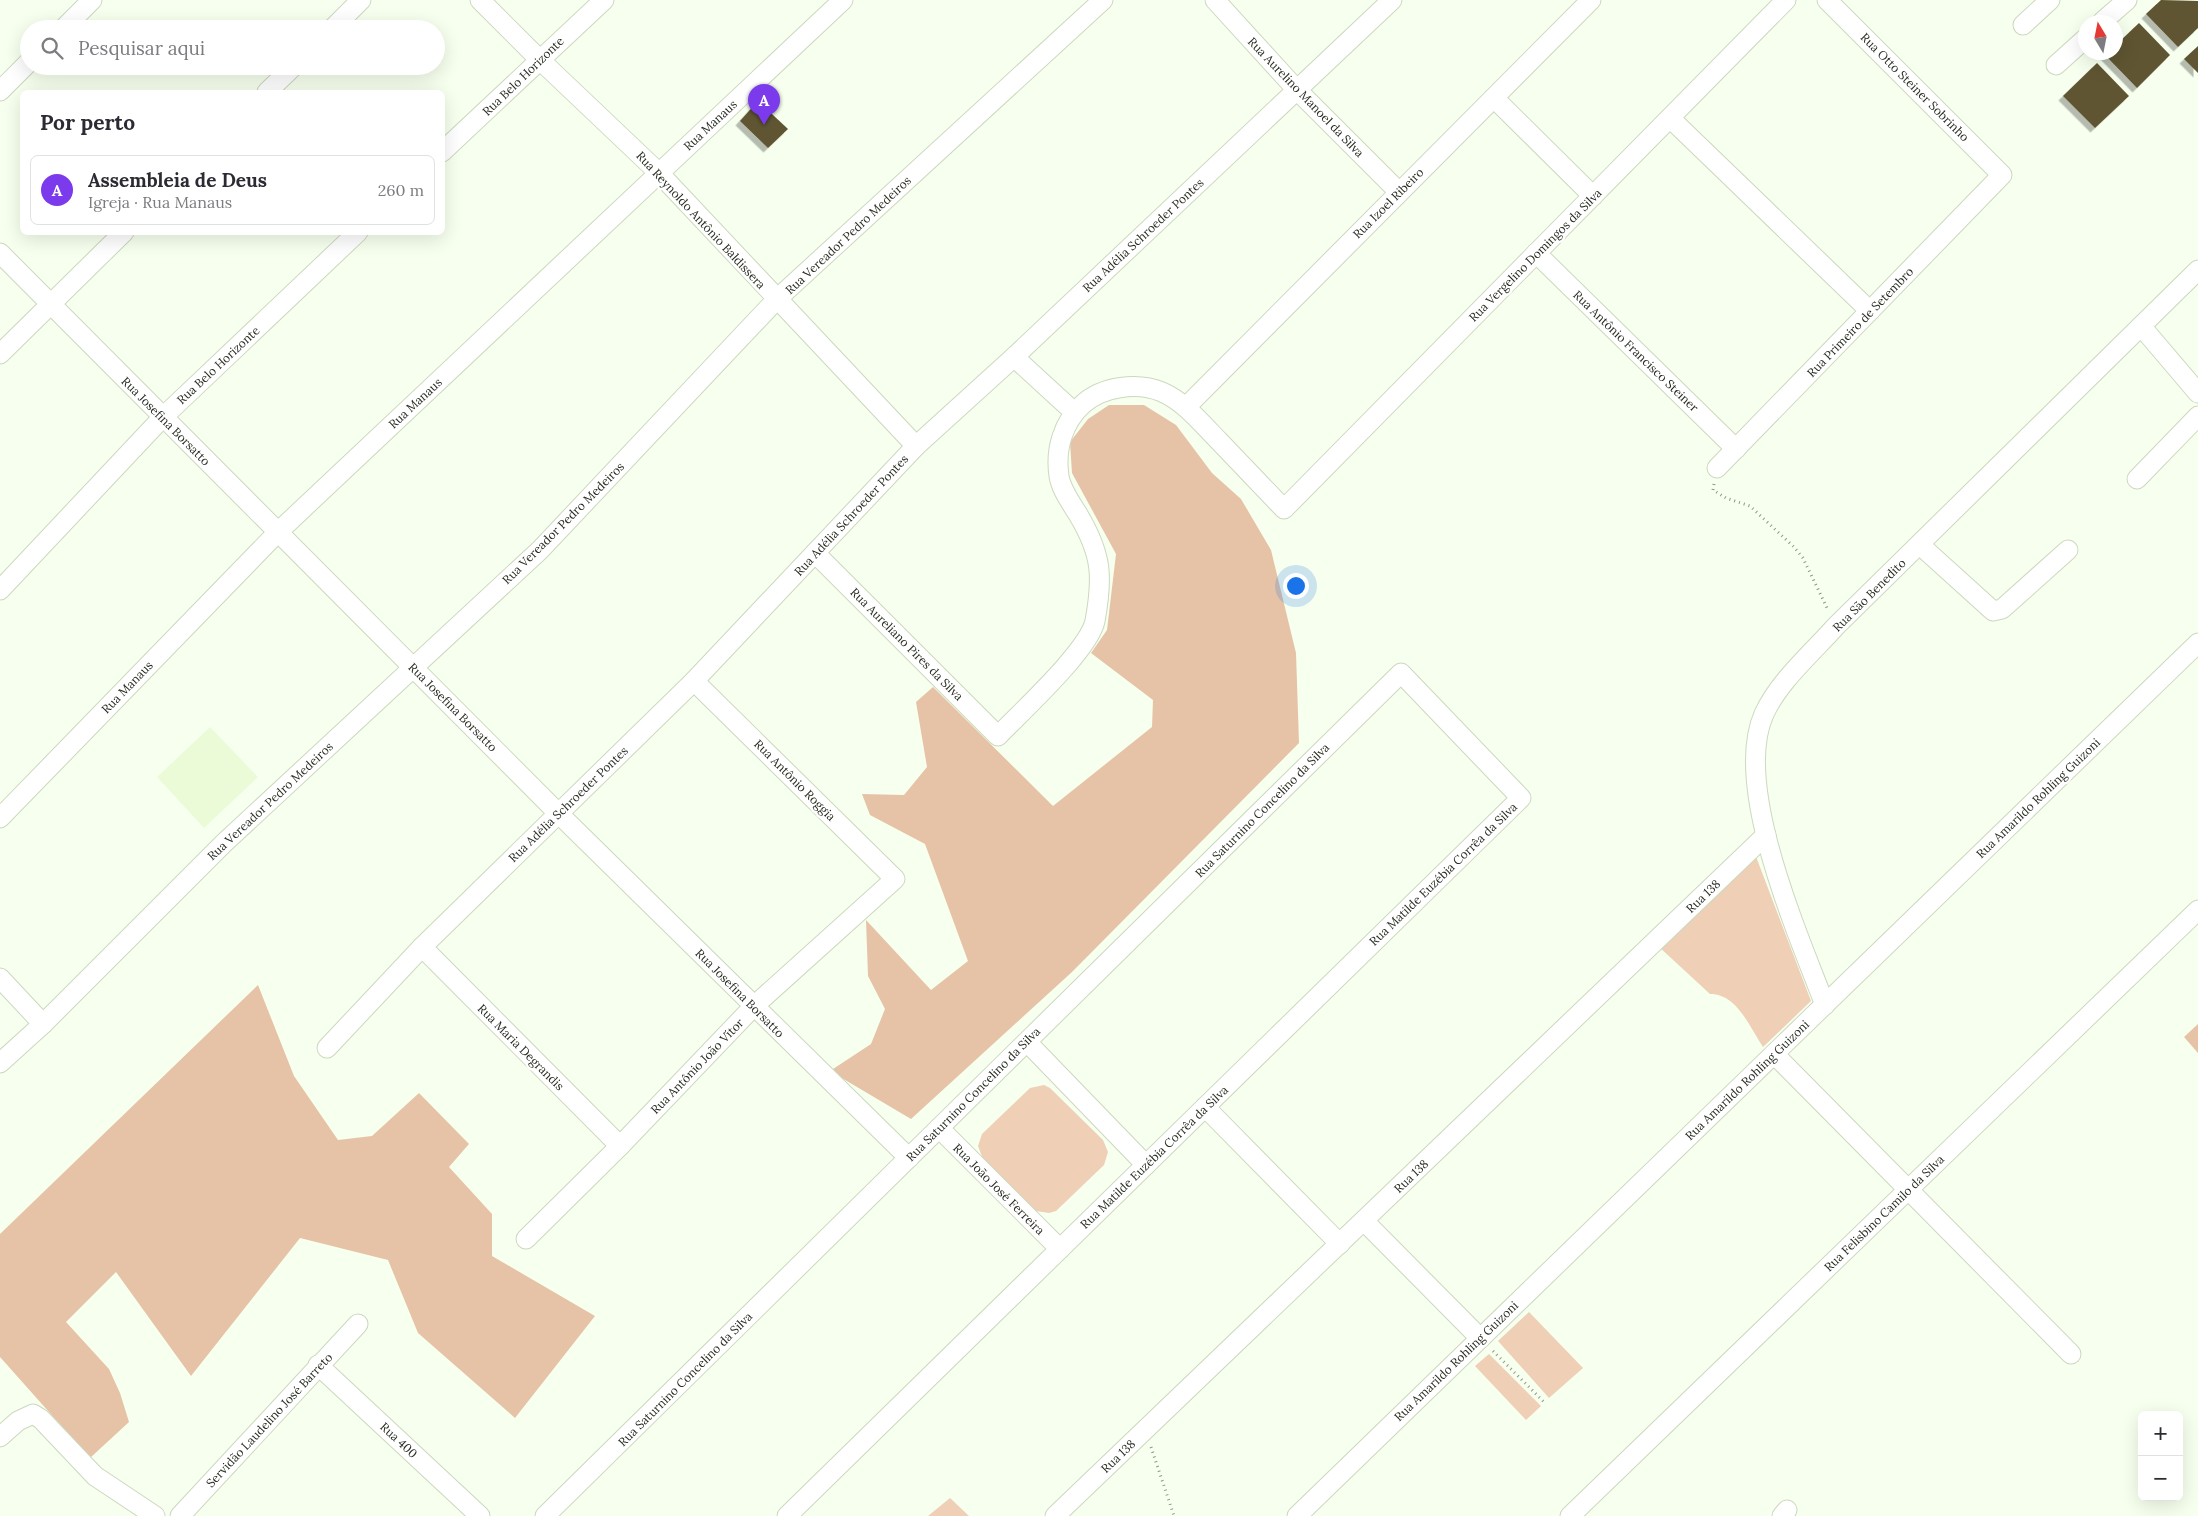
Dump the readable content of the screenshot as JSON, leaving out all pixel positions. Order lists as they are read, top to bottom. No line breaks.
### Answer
{"streets":{"street":["Rua Belo Horizonte","Rua Otto Steiner Sobrinho","Rua Aurelino Manoel da Silva","Rua Manaus","Rua Izoel Ribeiro","Rua Reynoldo Antônio Baldissera","Rua Vereador Pedro Medeiros","Rua Adélia Schroeder Pontes","Rua Vergelino Domingos da Silva","Rua Primeiro de Setembro","Rua Antônio Francisco Steiner","Rua Josefina Borsatto","Rua São Benedito","Rua Aureliano Pires da Silva","Rua Antônio Roggia","Rua Amarildo Rohling Guizoni","Rua Saturnino Concelino da Silva","Rua Matilde Euzébia Corrêa da Silva","Rua 138","Rua Maria Degrandis","Rua Antônio João Vítor","Rua João José Ferreira","Rua Felisbino Camilo da Silva","Servidão Laudelino José Barreto","Rua 400"]},"crossings":[["Rua Belo Horizonte","Rua Reynoldo Antônio Baldissera"],["Rua Belo Horizonte","Rua Josefina Borsatto"],["Rua Otto Steiner Sobrinho","Rua Primeiro de Setembro"],["Rua Aurelino Manoel da Silva","Rua Izoel Ribeiro"],["Rua Aurelino Manoel da Silva","Rua Adélia Schroeder Pontes"],["Rua Manaus","Rua Reynoldo Antônio Baldissera"],["Rua Manaus","Rua Josefina Borsatto"],["Rua Izoel Ribeiro","Rua Vergelino Domingos da Silva"],["Rua Reynoldo Antônio Baldissera","Rua Vereador Pedro Medeiros"],["Rua Reynoldo Antônio Baldissera","Rua Adélia Schroeder Pontes"],["Rua Vereador Pedro Medeiros","Rua Josefina Borsatto"],["Rua Adélia Schroeder Pontes","Rua Josefina Borsatto"],["Rua Adélia Schroeder Pontes","Rua Aureliano Pires da Silva"],["Rua Adélia Schroeder Pontes","Rua Antônio Roggia"],["Rua Adélia Schroeder Pontes","Rua Maria Degrandis"],["Rua Vergelino Domingos da Silva","Rua Antônio Francisco Steiner"],["Rua Primeiro de Setembro","Rua Antônio Francisco Steiner"],["Rua Josefina Borsatto","Rua Saturnino Concelino da Silva"],["Rua Josefina Borsatto","Rua Antônio João Vítor"],["Rua São Benedito","Rua Amarildo Rohling Guizoni"],["Rua São Benedito","Rua 138"],["Rua Antônio Roggia","Rua Antônio João Vítor"],["Rua Saturnino Concelino da Silva","Rua Matilde Euzébia Corrêa da Silva"],["Rua Saturnino Concelino da Silva","Rua João José Ferreira"],["Rua Matilde Euzébia Corrêa da Silva","Rua João José Ferreira"],["Rua Maria Degrandis","Rua Antônio João Vítor"],["Servidão Laudelino José Barreto","Rua 400"]],"north":"top","page":{"search":"Pesquisar aqui","pins":"A","heading":"Por perto","list":[{"mark":"A","name":"Assembleia de Deus","note":"Igreja · Rua Manaus","value":"260 m"}],"map_buttons":["+","−"]}}
